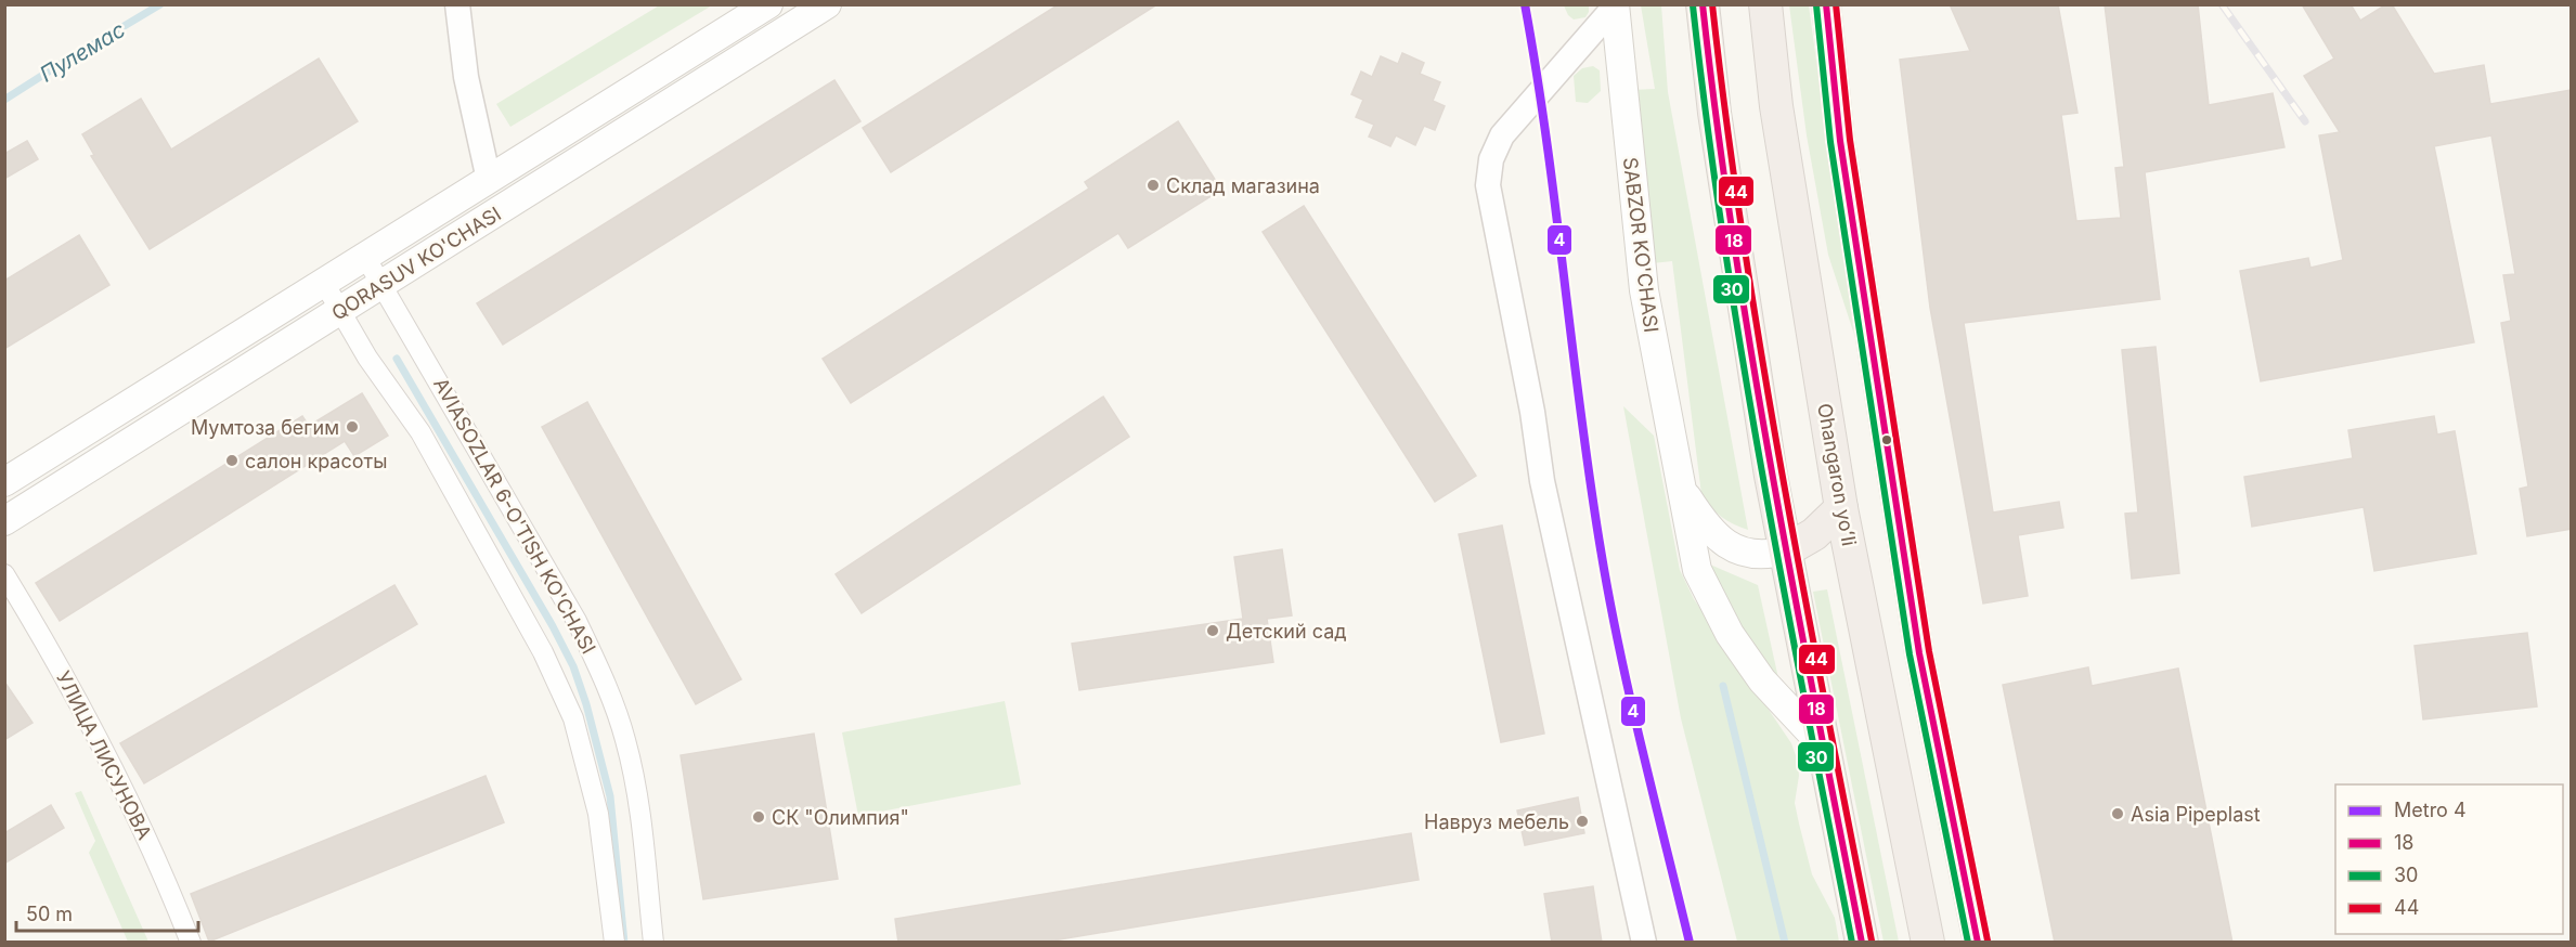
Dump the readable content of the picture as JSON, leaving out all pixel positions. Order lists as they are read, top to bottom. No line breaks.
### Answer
{"streets":{"highway":["Ohangaron yoʻli"],"main road":["SABZOR KO'CHASI","QORASUV KO'CHASI"],"street":["AVIASOZLAR 6-O'TISH KO'CHASI","УЛИЦА ЛИСУНОВА"]},"crossings":[["QORASUV KO'CHASI","AVIASOZLAR 6-O'TISH KO'CHASI"]],"water":["Пулемас"],"places":["Склад магазина","Мумтоза бегим","салон красоты","Детский сад","Asia Pipeplast","СК \"Олимпия\"","Навруз мебель"],"lines":["metro line 4","transit line 18","transit line 44","transit line 30"],"legend":["Metro 4","18","30","44"],"scale_bar":"50 m"}
